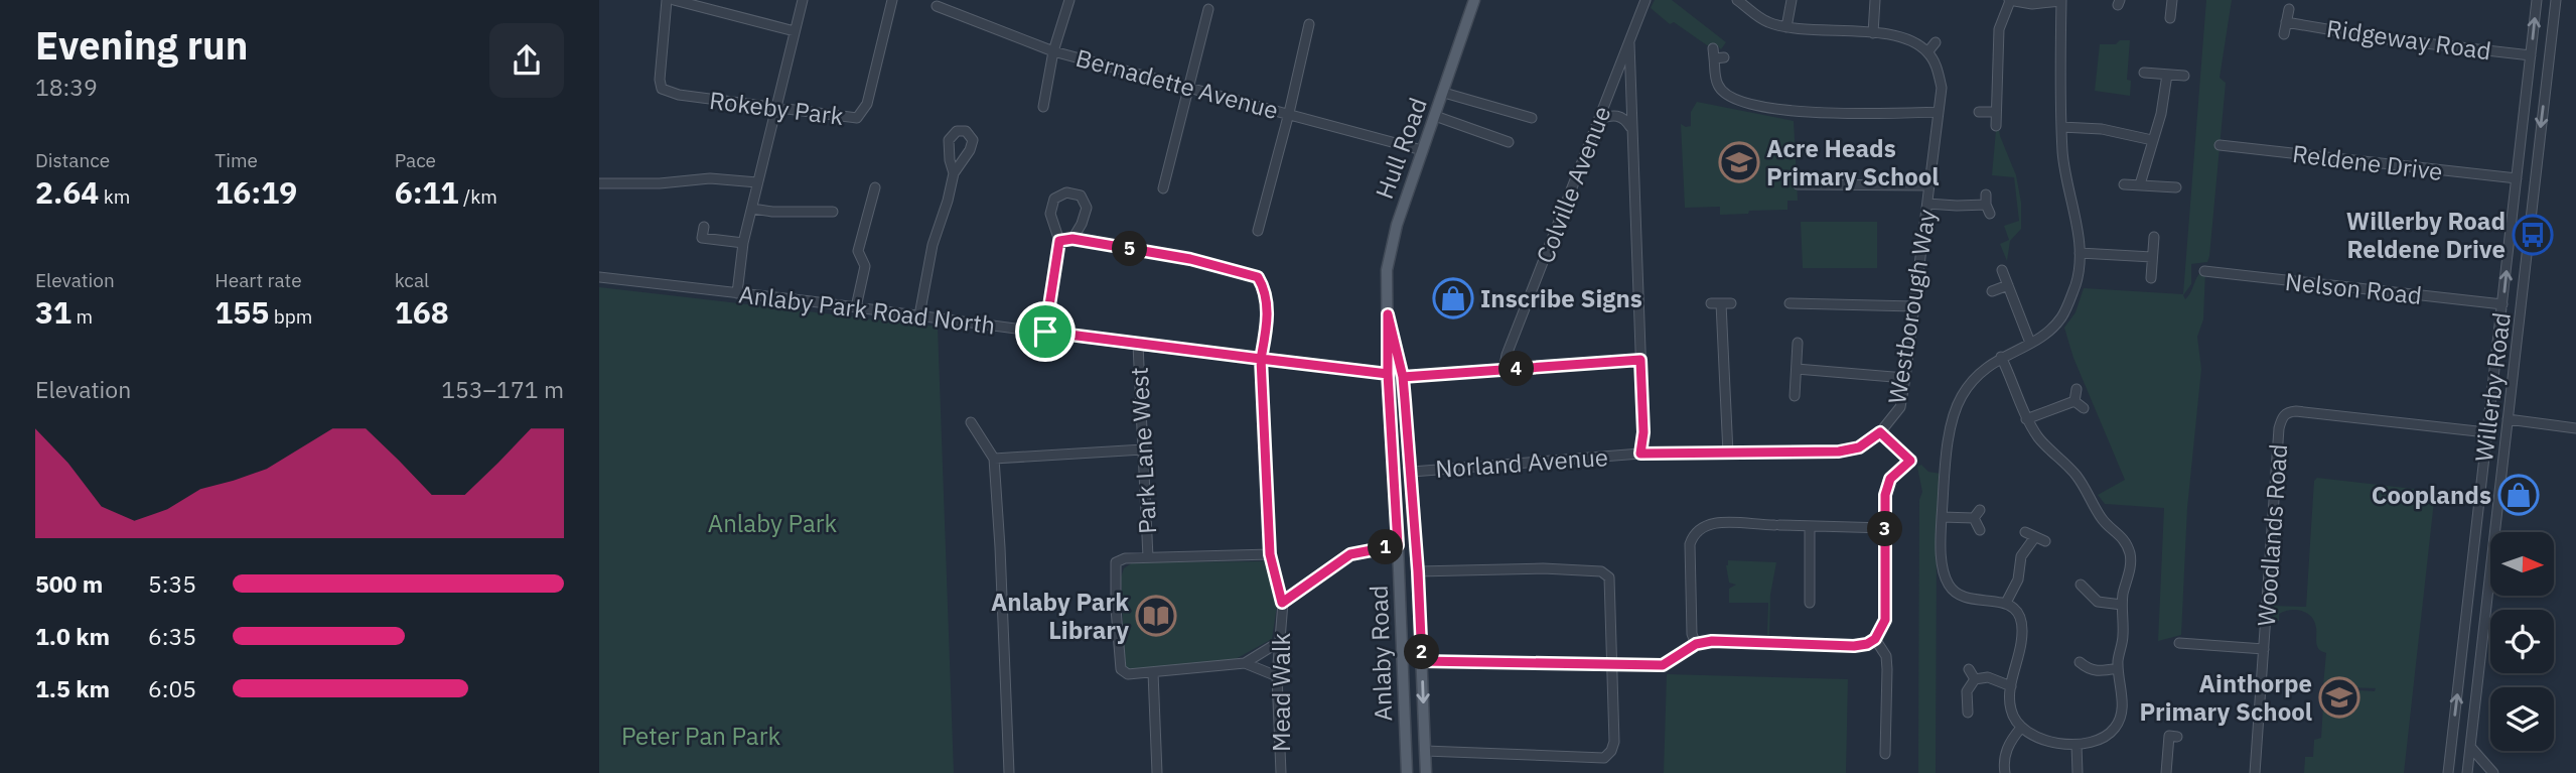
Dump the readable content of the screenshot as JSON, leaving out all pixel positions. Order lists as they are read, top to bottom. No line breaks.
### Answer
{"streets":{"main road":["Hull Road","Anlaby Road"],"street":["Ridgeway Road","Bernadette Avenue","Rokeby Park","Reldene Drive","Colville Avenue","Nelson Road","Westborough Way","Anlaby Park Road North","Willerby Road","Park Lane West","Norland Avenue","Woodlands Road","Mead Walk"]},"crossings":[["Ridgeway Road","Willerby Road"],["Bernadette Avenue","Hull Road"],["Hull Road","Anlaby Road"],["Reldene Drive","Willerby Road"],["Nelson Road","Willerby Road"],["Westborough Way","Norland Avenue"],["Anlaby Park Road North","Park Lane West"],["Anlaby Park Road North","Anlaby Road"],["Anlaby Park Road North","Mead Walk"],["Willerby Road","Woodlands Road"],["Norland Avenue","Anlaby Road"]],"parks":["Anlaby Park","Peter Pan Park"],"places":{"school or university":["Acre Heads Primary School","Ainthorpe Primary School"],"bus stop":["Willerby Road Reldene Drive"],"shop":["Inscribe Signs","Cooplands"],"library":["Anlaby Park Library"]},"north":"right","page":{"heading":["Evening run","18:39"],"stats":[["Distance","2.64 km"],["Time","16:19"],["Pace","6:11 /km"],["Elevation","31 m"],["Heart rate","155 bpm"],["kcal","168"]],"pins":["5","4","3","1","2"],"chart":["Elevation","153–171 m"],"list":[{"name":"500 m","note":"5:35"},{"name":"1.0 km","note":"6:35"},{"name":"1.5 km","note":"6:05"}]}}
